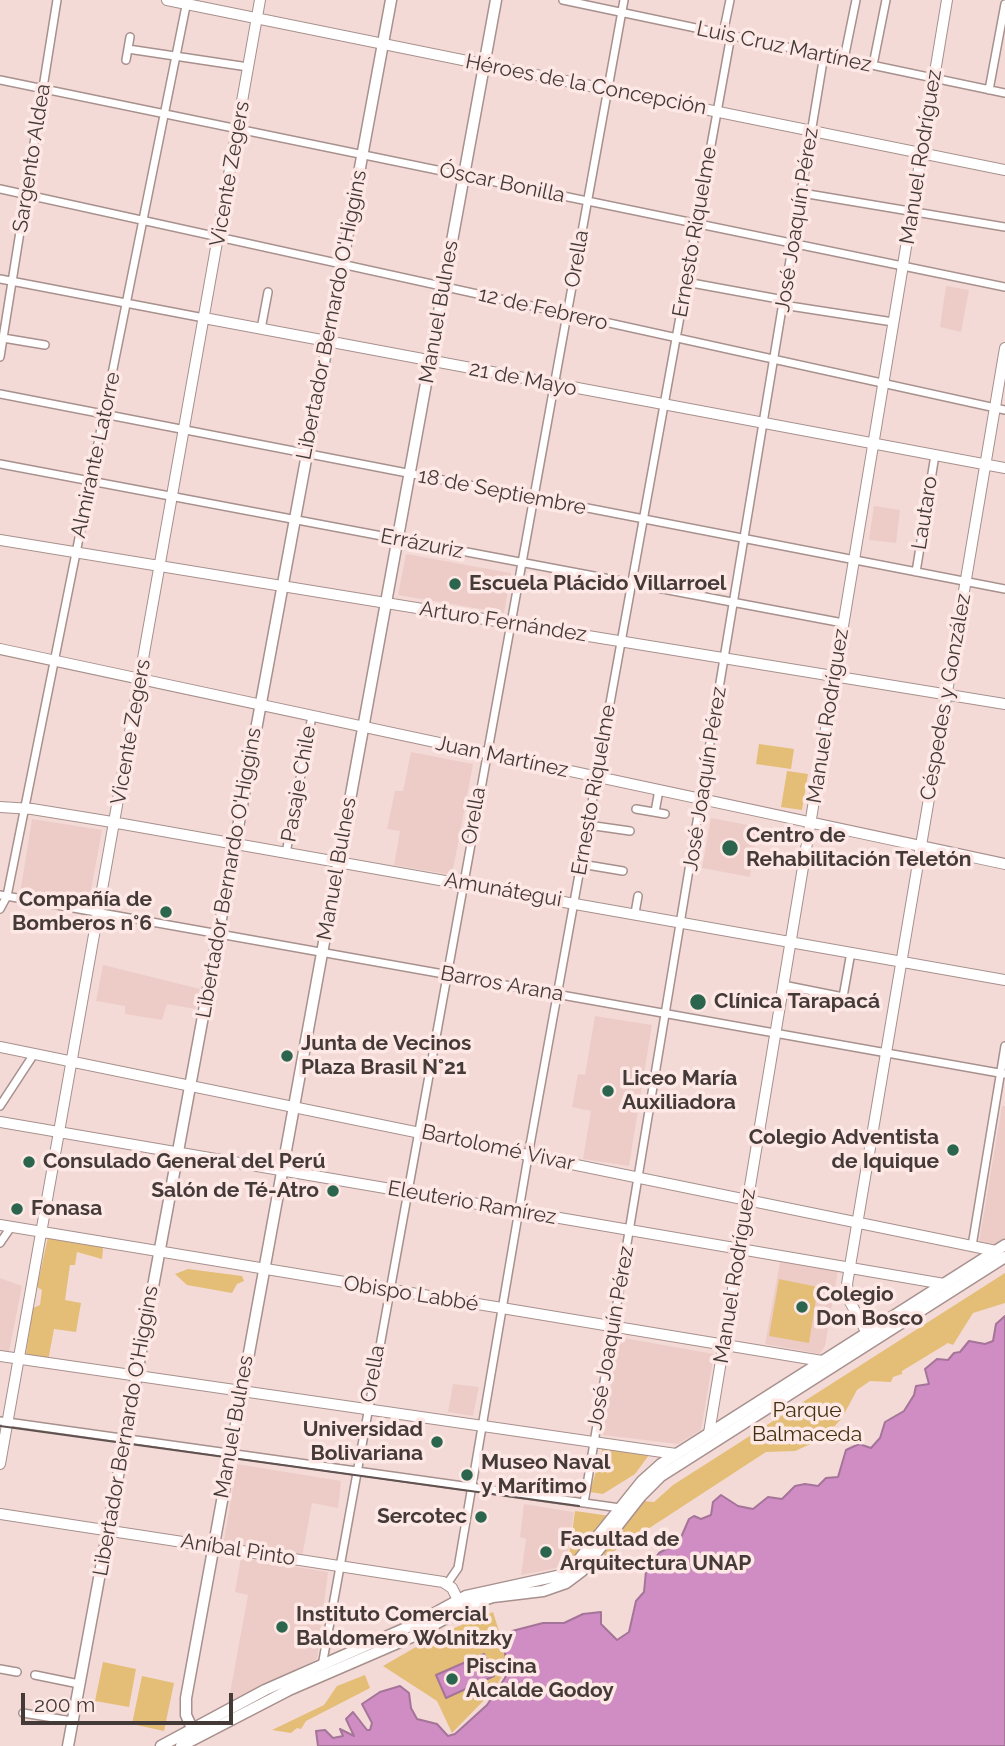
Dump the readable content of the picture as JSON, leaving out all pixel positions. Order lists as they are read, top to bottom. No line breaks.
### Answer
{"streets":{"main road":["Manuel Bulnes","Libertador Bernardo O'Higgins"],"street":["Luis Cruz Martínez","Héroes de la Concepción","Manuel Rodríguez","Sargento Aldea","Vicente Zegers","Óscar Bonilla","José Joaquín Pérez","Ernesto Riquelme","Orella","12 de Febrero","21 de Mayo","Almirante Latorre","18 de Septiembre","Lautaro","Errázuriz","Arturo Fernández","Céspedes y González","Juan Martínez","Pasaje Chile","Amunátegui","Barros Arana","Bartolomé Vivar","Eleuterio Ramírez","Obispo Labbé","Aníbal Pinto"]},"crossings":[["Luis Cruz Martínez","Manuel Rodríguez"],["Luis Cruz Martínez","José Joaquín Pérez"],["Luis Cruz Martínez","Ernesto Riquelme"],["Luis Cruz Martínez","Orella"],["Héroes de la Concepción","Manuel Rodríguez"],["Héroes de la Concepción","Vicente Zegers"],["Héroes de la Concepción","José Joaquín Pérez"],["Héroes de la Concepción","Ernesto Riquelme"],["Héroes de la Concepción","Orella"],["Héroes de la Concepción","Manuel Bulnes"],["Héroes de la Concepción","Libertador Bernardo O'Higgins"],["Héroes de la Concepción","Almirante Latorre"],["Manuel Rodríguez","Óscar Bonilla"],["Manuel Rodríguez","12 de Febrero"],["Manuel Rodríguez","21 de Mayo"],["Manuel Rodríguez","18 de Septiembre"],["Manuel Rodríguez","Errázuriz"],["Manuel Rodríguez","Arturo Fernández"],["Manuel Rodríguez","Juan Martínez"],["Manuel Rodríguez","Amunátegui"],["Manuel Rodríguez","Barros Arana"],["Manuel Rodríguez","Bartolomé Vivar"],["Manuel Rodríguez","Eleuterio Ramírez"],["Manuel Rodríguez","Obispo Labbé"],["Sargento Aldea","Óscar Bonilla"],["Sargento Aldea","12 de Febrero"],["Sargento Aldea","21 de Mayo"],["Vicente Zegers","Óscar Bonilla"],["Vicente Zegers","12 de Febrero"],["Vicente Zegers","21 de Mayo"],["Vicente Zegers","18 de Septiembre"],["Vicente Zegers","Errázuriz"],["Vicente Zegers","Arturo Fernández"],["Vicente Zegers","Juan Martínez"],["Vicente Zegers","Amunátegui"],["Vicente Zegers","Barros Arana"],["Vicente Zegers","Bartolomé Vivar"],["Vicente Zegers","Eleuterio Ramírez"],["Vicente Zegers","Obispo Labbé"],["Óscar Bonilla","José Joaquín Pérez"],["Óscar Bonilla","Ernesto Riquelme"],["Óscar Bonilla","Orella"],["Óscar Bonilla","Manuel Bulnes"],["Óscar Bonilla","Libertador Bernardo O'Higgins"],["Óscar Bonilla","Almirante Latorre"],["José Joaquín Pérez","12 de Febrero"],["José Joaquín Pérez","21 de Mayo"],["José Joaquín Pérez","18 de Septiembre"],["José Joaquín Pérez","Errázuriz"],["José Joaquín Pérez","Arturo Fernández"],["José Joaquín Pérez","Juan Martínez"],["José Joaquín Pérez","Amunátegui"],["José Joaquín Pérez","Barros Arana"],["José Joaquín Pérez","Bartolomé Vivar"],["José Joaquín Pérez","Eleuterio Ramírez"],["José Joaquín Pérez","Obispo Labbé"],["Ernesto Riquelme","12 de Febrero"],["Ernesto Riquelme","21 de Mayo"],["Ernesto Riquelme","18 de Septiembre"],["Ernesto Riquelme","Errázuriz"],["Ernesto Riquelme","Arturo Fernández"],["Ernesto Riquelme","Juan Martínez"],["Ernesto Riquelme","Amunátegui"],["Ernesto Riquelme","Barros Arana"],["Ernesto Riquelme","Bartolomé Vivar"],["Ernesto Riquelme","Eleuterio Ramírez"],["Ernesto Riquelme","Obispo Labbé"],["Ernesto Riquelme","Aníbal Pinto"],["Orella","12 de Febrero"],["Orella","21 de Mayo"],["Orella","18 de Septiembre"],["Orella","Errázuriz"],["Orella","Arturo Fernández"],["Orella","Juan Martínez"],["Orella","Amunátegui"],["Orella","Barros Arana"],["Orella","Bartolomé Vivar"],["Orella","Eleuterio Ramírez"],["Orella","Obispo Labbé"],["Orella","Aníbal Pinto"],["12 de Febrero","Manuel Bulnes"],["12 de Febrero","Libertador Bernardo O'Higgins"],["12 de Febrero","Almirante Latorre"],["12 de Febrero","Céspedes y González"],["Manuel Bulnes","21 de Mayo"],["Manuel Bulnes","18 de Septiembre"],["Manuel Bulnes","Errázuriz"],["Manuel Bulnes","Arturo Fernández"],["Manuel Bulnes","Juan Martínez"],["Manuel Bulnes","Amunátegui"],["Manuel Bulnes","Barros Arana"],["Manuel Bulnes","Bartolomé Vivar"],["Manuel Bulnes","Eleuterio Ramírez"],["Manuel Bulnes","Obispo Labbé"],["Manuel Bulnes","Aníbal Pinto"],["Libertador Bernardo O'Higgins","21 de Mayo"],["Libertador Bernardo O'Higgins","18 de Septiembre"],["Libertador Bernardo O'Higgins","Errázuriz"],["Libertador Bernardo O'Higgins","Arturo Fernández"],["Libertador Bernardo O'Higgins","Juan Martínez"],["Libertador Bernardo O'Higgins","Amunátegui"],["Libertador Bernardo O'Higgins","Barros Arana"],["Libertador Bernardo O'Higgins","Bartolomé Vivar"],["Libertador Bernardo O'Higgins","Eleuterio Ramírez"],["Libertador Bernardo O'Higgins","Obispo Labbé"],["Libertador Bernardo O'Higgins","Aníbal Pinto"],["21 de Mayo","Almirante Latorre"],["21 de Mayo","Lautaro"],["21 de Mayo","Céspedes y González"],["Almirante Latorre","18 de Septiembre"],["Almirante Latorre","Errázuriz"],["Almirante Latorre","Arturo Fernández"],["Almirante Latorre","Juan Martínez"],["Almirante Latorre","Amunátegui"],["Almirante Latorre","Barros Arana"],["18 de Septiembre","Lautaro"],["18 de Septiembre","Céspedes y González"],["Arturo Fernández","Céspedes y González"],["Céspedes y González","Juan Martínez"],["Céspedes y González","Amunátegui"],["Céspedes y González","Barros Arana"],["Céspedes y González","Bartolomé Vivar"],["Céspedes y González","Eleuterio Ramírez"],["Juan Martínez","Pasaje Chile"],["Pasaje Chile","Amunátegui"]],"parks":["Parque Balmaceda"],"places":["Escuela Plácido Villarroel","Centro de Rehabilitación Teletón","Compañía de Bomberos n°6","Clínica Tarapacá","Junta de Vecinos Plaza Brasil N°21","Liceo María Auxiliadora","Colegio Adventista de Iquique","Consulado General del Perú","Salón de Té-Atro","Fonasa","Colegio Don Bosco","Universidad Bolivariana","Museo Naval y Marítimo","Sercotec","Facultad de Arquitectura UNAP","Instituto Comercial Baldomero Wolnitzky","Piscina Alcalde Godoy"],"scale_bar":"200 m"}
